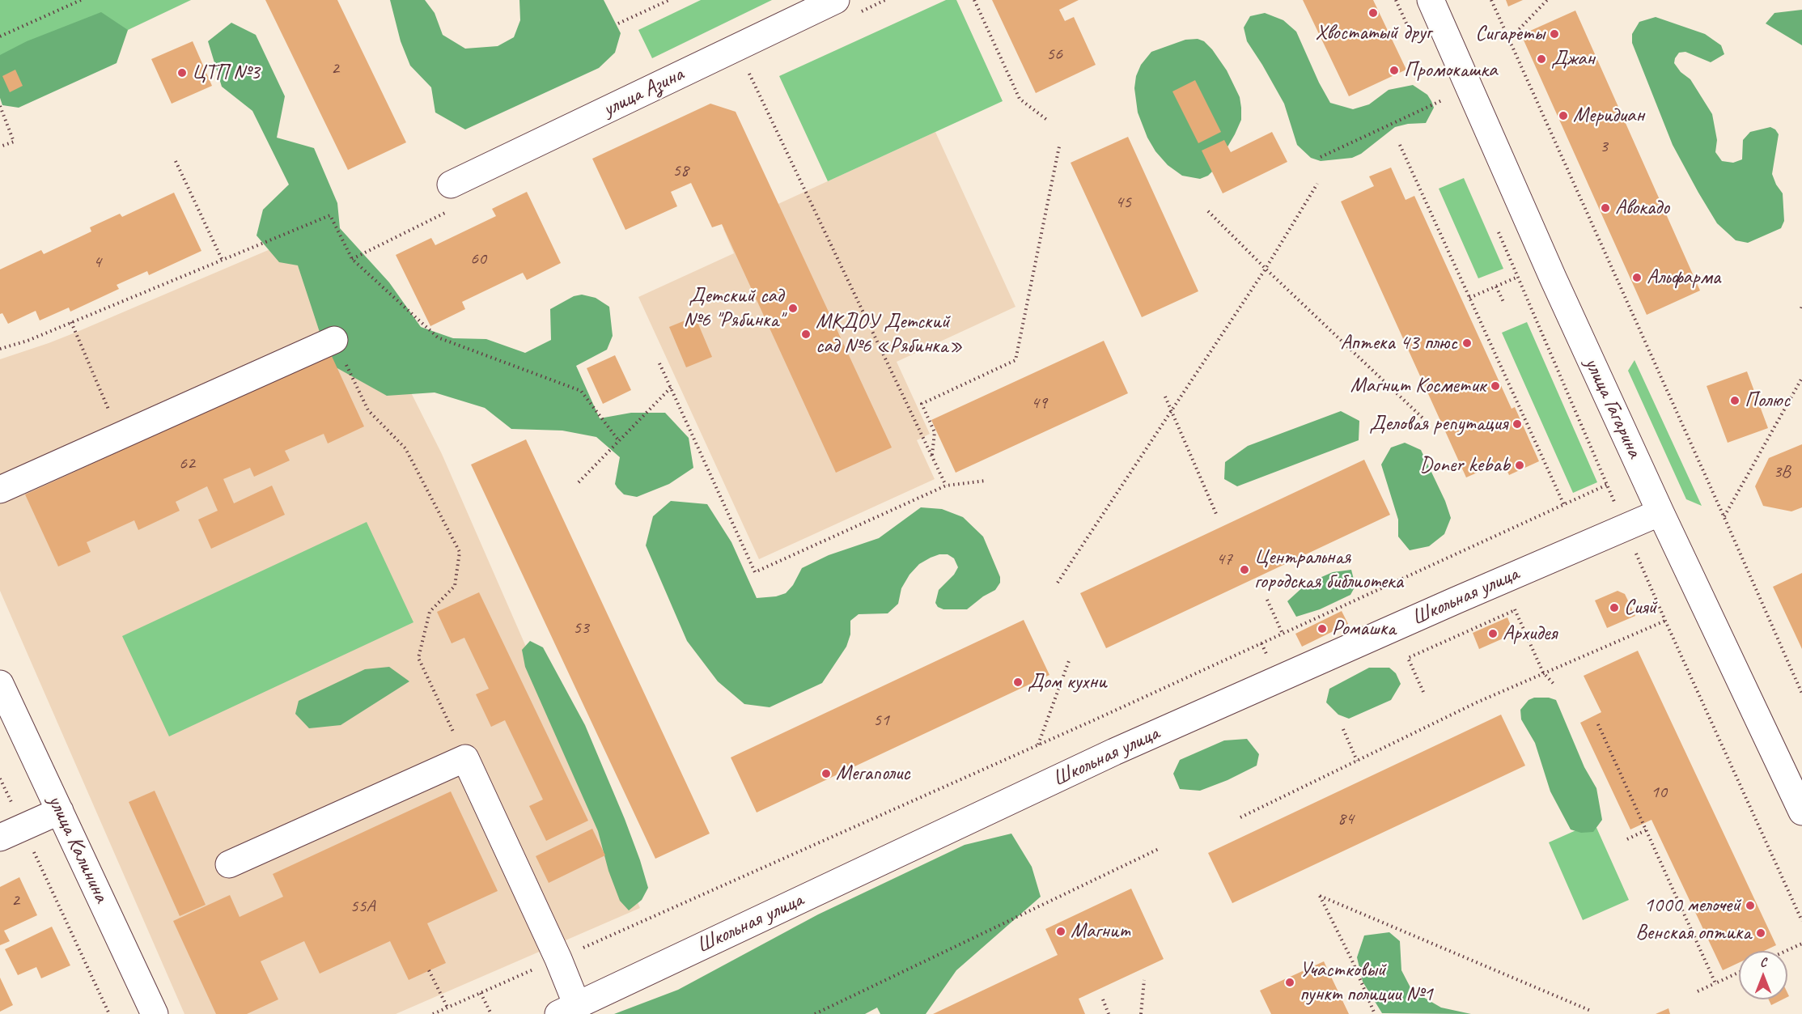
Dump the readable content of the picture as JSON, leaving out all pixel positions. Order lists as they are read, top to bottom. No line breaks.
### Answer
{"streets":{"street":["улица Азина","улица Гагарина","Школьная улица","улица Калинина"]},"crossings":[["улица Гагарина","Школьная улица"]],"places":["Хвостатый друг","Сигареты","Джан","Промокашка","ЦТП №3","Меридиан","Авокадо","Альфарма","Детский сад №6 \"Рябинка\"","МКДОУ Детский сад №6 «Рябинка»","Аптека 43 плюс","Магнит Косметик","Полюс","Деловая репутация","Doner kebab","Центральная городская библиотека","Сияй","Ромашка","Архидея","Дом кухни","Мегаполис","1000 мелочей","Магнит","Венская оптика","Участковый пункт полиции №1"],"house_numbers":["56","2","3","58","45","60","4","49","62","3В","47","53","51","10","84","2","55А"],"north":"top"}
